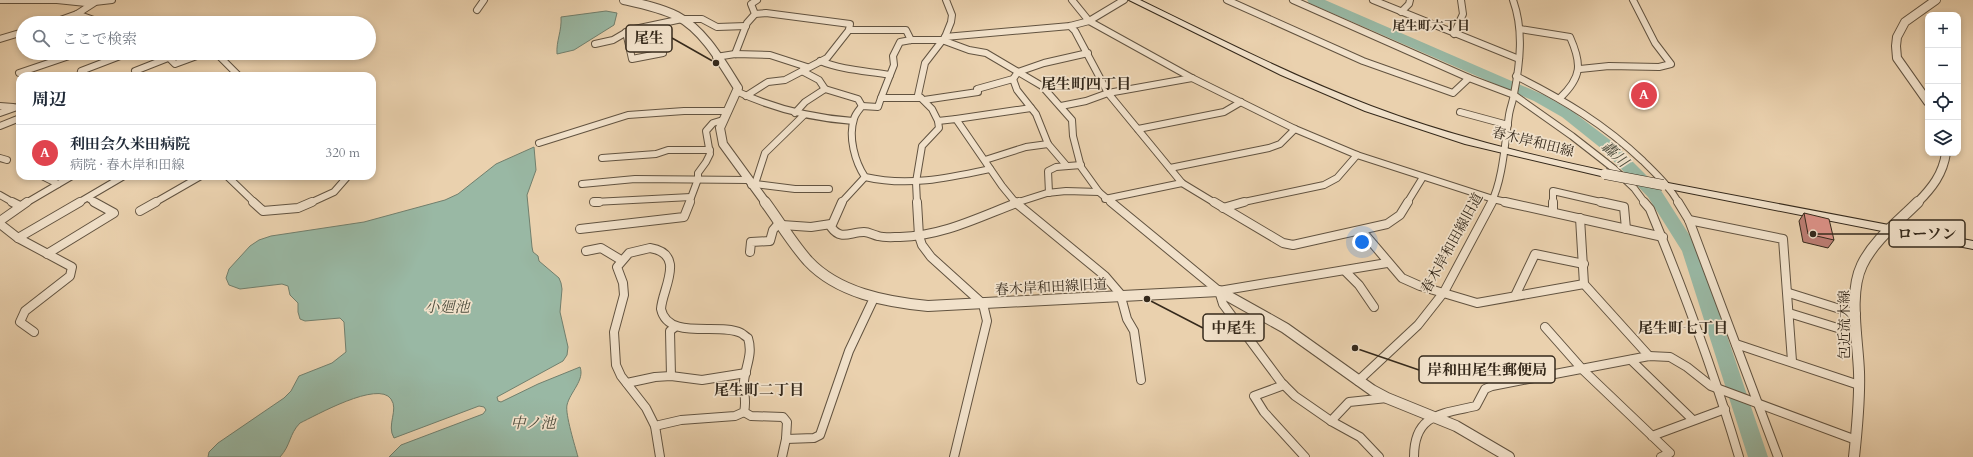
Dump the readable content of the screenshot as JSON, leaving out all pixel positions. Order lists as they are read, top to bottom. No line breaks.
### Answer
{"streets":{"main road":["春木岸和田線"],"street":["春木岸和田線旧道","包近流木線"]},"crossings":[["春木岸和田線","春木岸和田線旧道"],["春木岸和田線","包近流木線"]],"districts":["尾生町六丁目","尾生町四丁目","尾生町七丁目","尾生町二丁目"],"water":["轟川","小廻池","中ノ池"],"places":["尾生","ローソン","中尾生","岸和田尾生郵便局"],"page":{"map_buttons":["+","−"],"search":"ここで検索","heading":"周辺","pins":"A","list":[{"mark":"A","name":"利田会久米田病院","note":"病院 · 春木岸和田線","value":"320 m"}]}}
